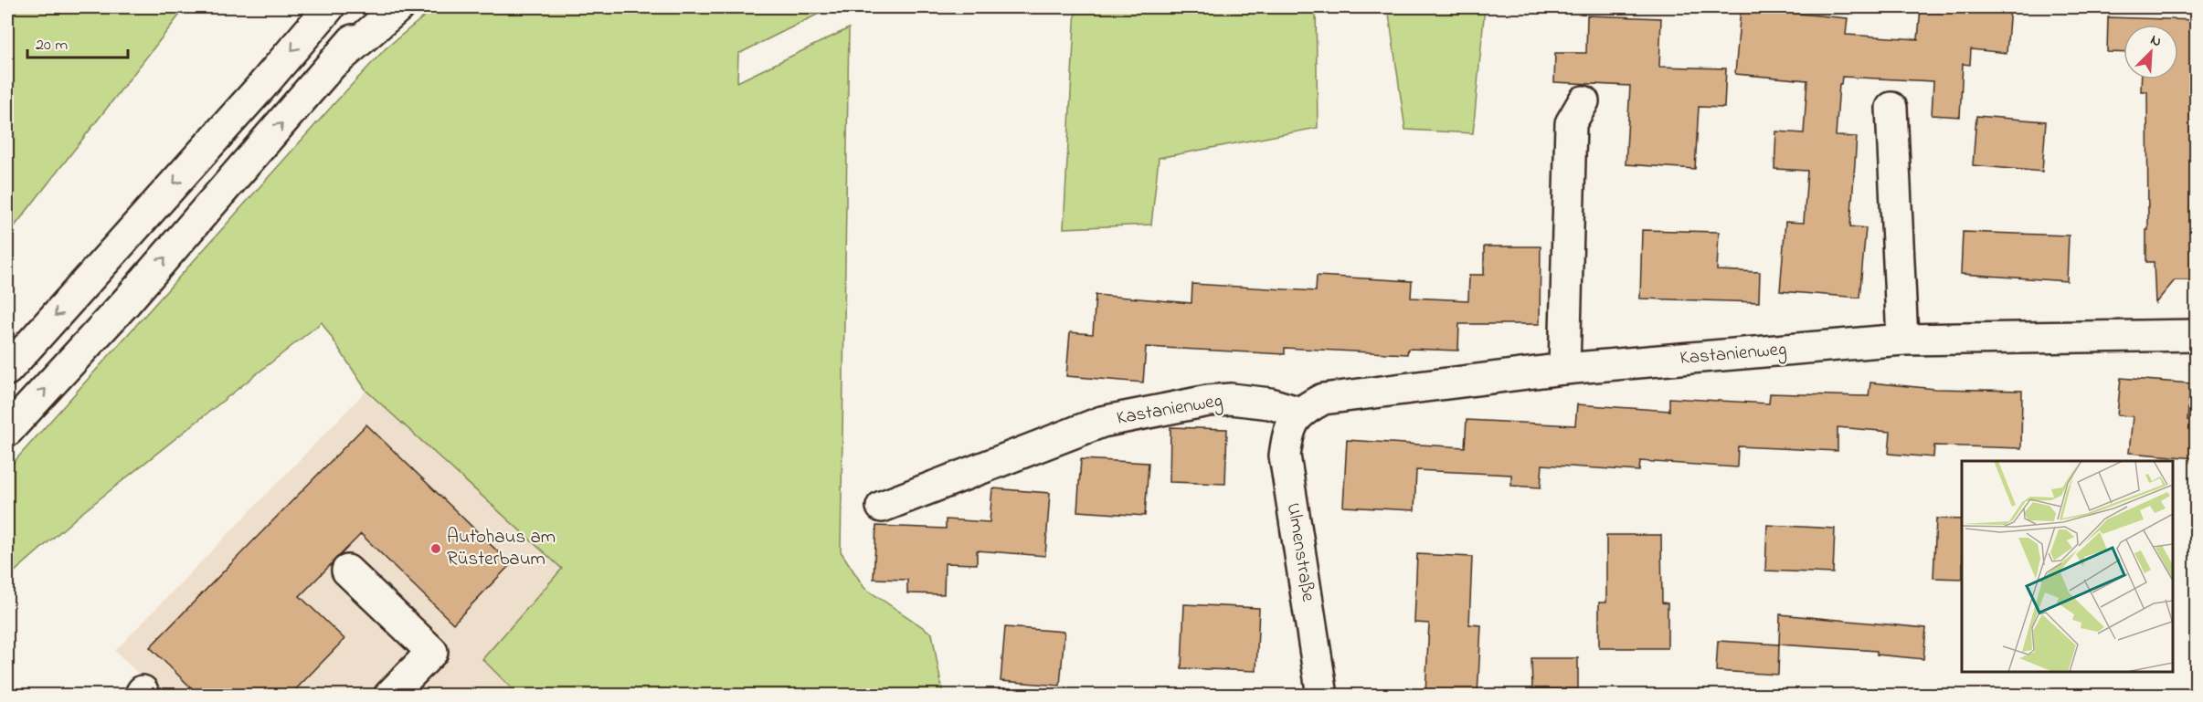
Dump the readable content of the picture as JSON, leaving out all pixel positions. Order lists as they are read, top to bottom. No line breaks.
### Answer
{"streets":{"main road":["Kastanienweg","Ulmenstraße"]},"crossings":[["Kastanienweg","Ulmenstraße"]],"places":["Autohaus am Rüsterbaum"],"scale_bar":"20 m","north":"top right"}
